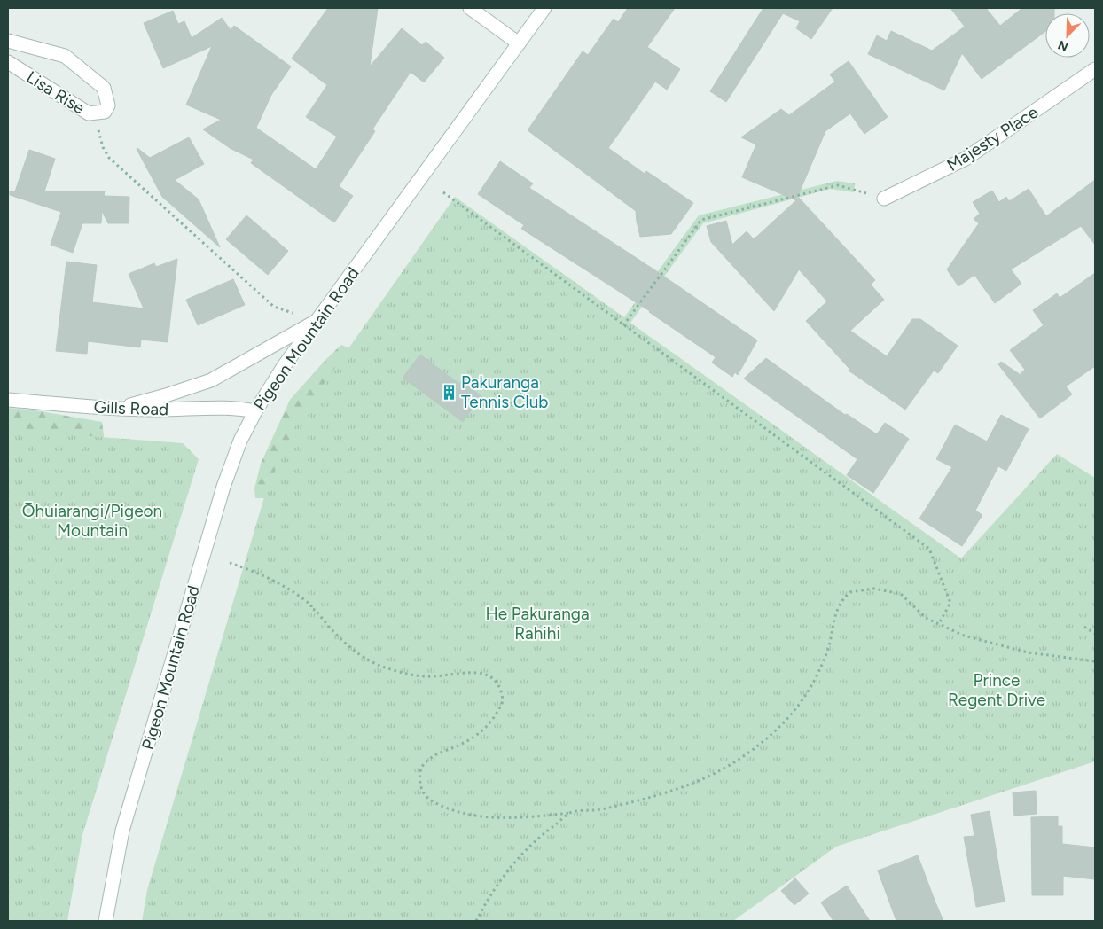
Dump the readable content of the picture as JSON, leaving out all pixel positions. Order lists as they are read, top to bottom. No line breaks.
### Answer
{"streets":{"street":["Lisa Rise","Majesty Place","Pigeon Mountain Road","Gills Road"]},"crossings":[["Pigeon Mountain Road","Gills Road"]],"parks":["Ōhuiarangi/Pigeon Mountain","He Pakuranga Rahihi","Prince Regent Drive"],"places":{"building":["Pakuranga Tennis Club"]},"north":"bottom left"}
